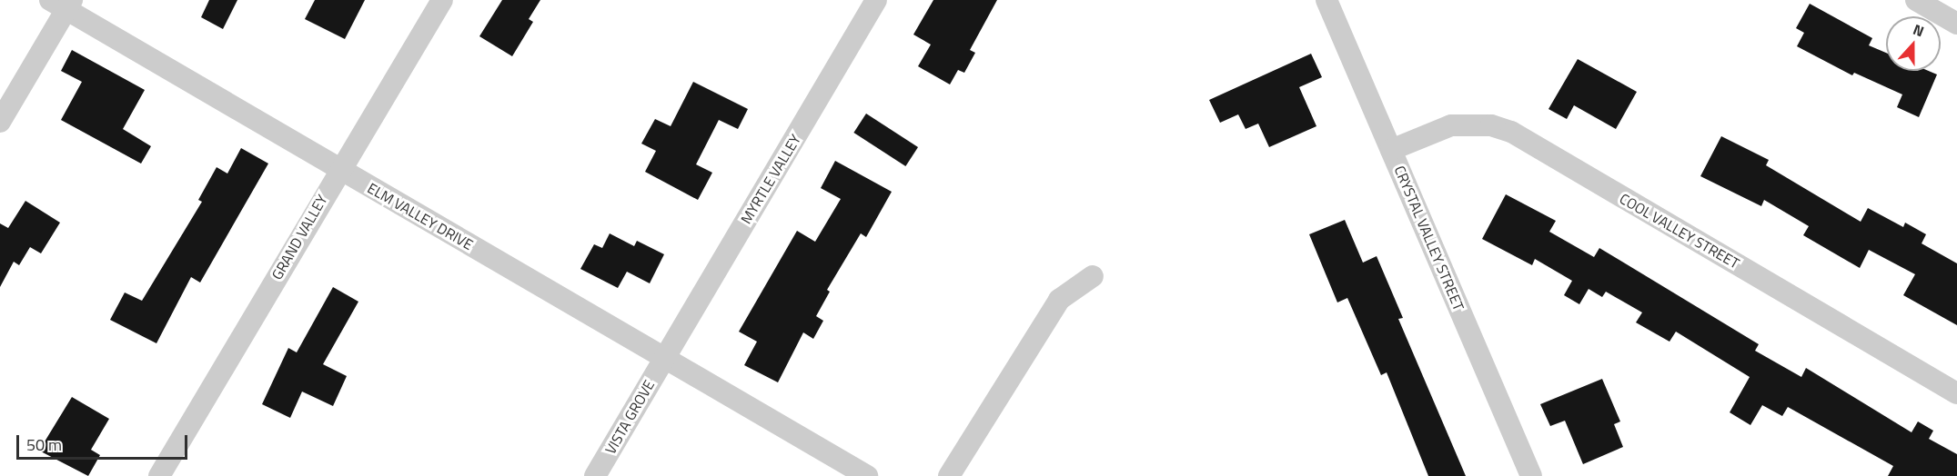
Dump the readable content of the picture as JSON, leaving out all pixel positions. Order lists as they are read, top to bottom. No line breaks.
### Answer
{"streets":{"street":["MYRTLE VALLEY","ELM VALLEY DRIVE","COOL VALLEY STREET","GRAND VALLEY","CRYSTAL VALLEY STREET","VISTA GROVE"]},"crossings":[["MYRTLE VALLEY","ELM VALLEY DRIVE"],["MYRTLE VALLEY","VISTA GROVE"],["ELM VALLEY DRIVE","GRAND VALLEY"],["ELM VALLEY DRIVE","VISTA GROVE"],["COOL VALLEY STREET","CRYSTAL VALLEY STREET"]],"scale_bar":"50 m","north":"top"}
